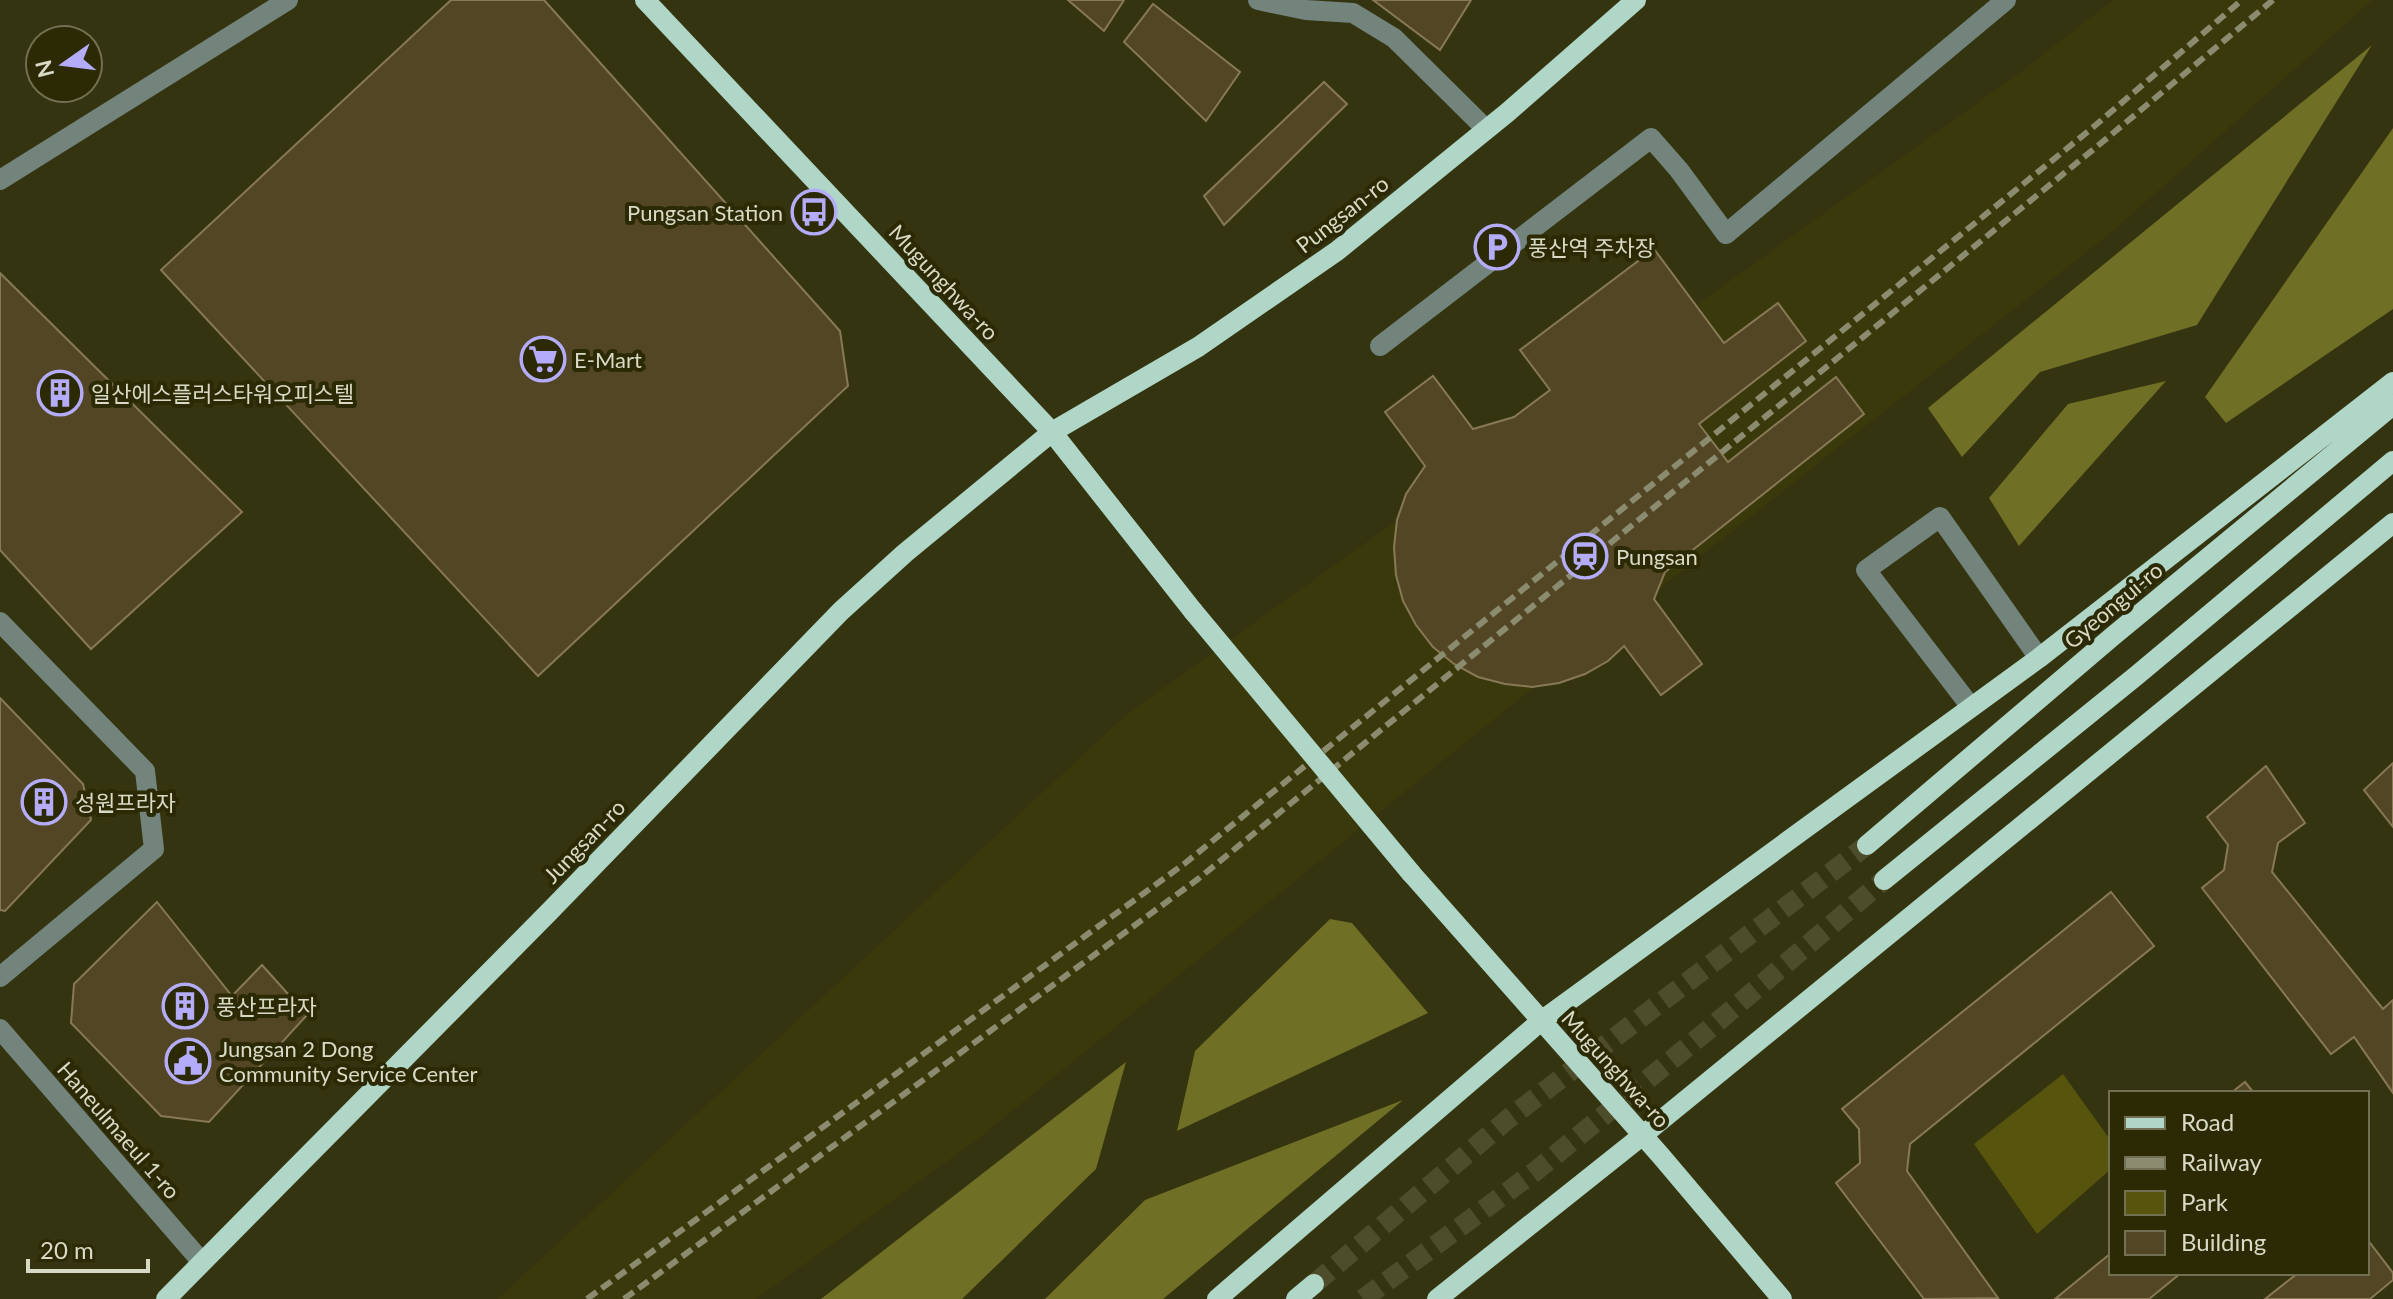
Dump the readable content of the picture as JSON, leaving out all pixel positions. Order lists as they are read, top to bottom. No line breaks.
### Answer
{"streets":{"main road":["Pungsan-ro","Mugunghwa-ro","Gyeongui-ro","Jungsan-ro"],"street":["Haneulmaeul 1-ro"]},"crossings":[["Pungsan-ro","Mugunghwa-ro"],["Pungsan-ro","Jungsan-ro"],["Mugunghwa-ro","Jungsan-ro"],["Jungsan-ro","Haneulmaeul 1-ro"]],"places":{"bus stop":["Pungsan Station"],"parking":["풍산역 주차장"],"supermarket":["E-Mart"],"building":["일산에스플러스타워오피스텔","성원프라자","풍산프라자"],"station":["Pungsan"],"public building":["Jungsan 2 Dong Community Service Center"]},"legend":["Road","Railway","Park","Building"],"scale_bar":"20 m","north":"left"}
